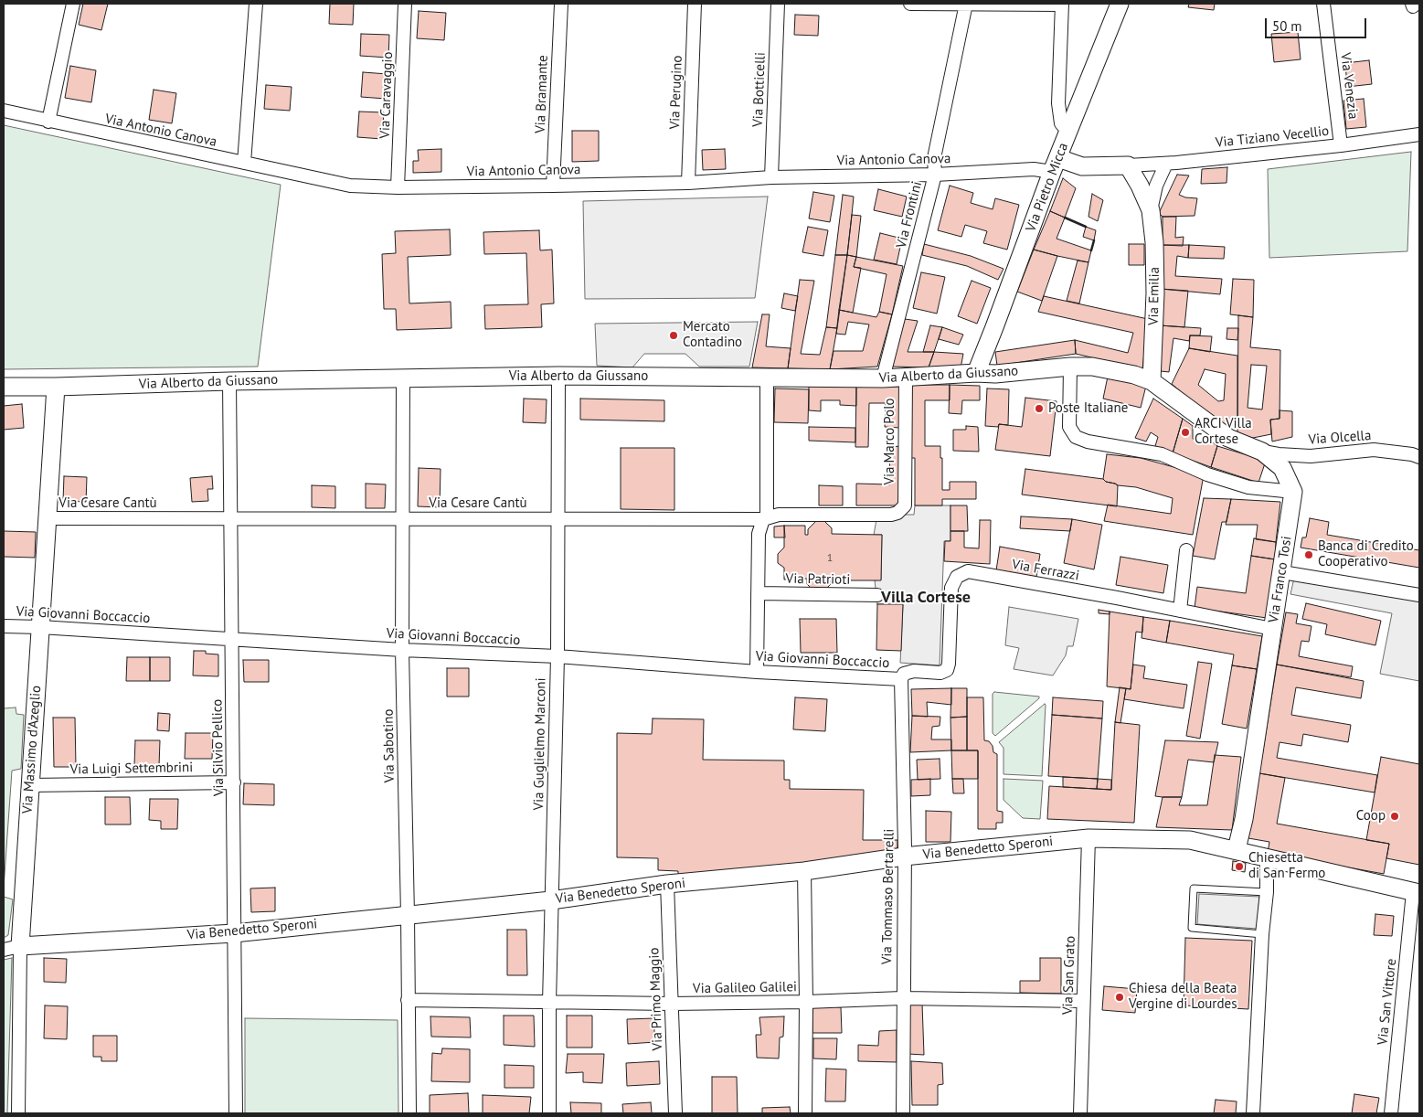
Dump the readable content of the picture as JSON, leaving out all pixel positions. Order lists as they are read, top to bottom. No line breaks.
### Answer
{"streets":{"street":["Via Venezia","Via Botticelli","Via Perugino","Via Bramante","Via Caravaggio","Via Antonio Canova","Via Tiziano Vecellio","Via Pietro Micca","Via Frontini","Via Emilia","Via Alberto da Giussano","Via Olcella","Via Marco Polo","Via Cesare Cantù","Via Ferrazzi","Via Patrioti","Via Franco Tosi","Via Giovanni Boccaccio","Via Guglielmo Marconi","Via Sabotino","Via Silvio Pellico","Via Massimo d'Azeglio","Via Luigi Settembrini","Via Benedetto Speroni","Via Tommaso Bertarelli","Via San Grato","Via Galileo Galilei","Via Primo Maggio","Via San Vittore"]},"crossings":[["Via Venezia","Via Tiziano Vecellio"],["Via Botticelli","Via Antonio Canova"],["Via Perugino","Via Antonio Canova"],["Via Bramante","Via Antonio Canova"],["Via Caravaggio","Via Antonio Canova"],["Via Antonio Canova","Via Pietro Micca"],["Via Antonio Canova","Via Frontini"],["Via Tiziano Vecellio","Via Emilia"],["Via Pietro Micca","Via Alberto da Giussano"],["Via Frontini","Via Alberto da Giussano"],["Via Emilia","Via Alberto da Giussano"],["Via Alberto da Giussano","Via Marco Polo"],["Via Alberto da Giussano","Via Guglielmo Marconi"],["Via Alberto da Giussano","Via Sabotino"],["Via Alberto da Giussano","Via Silvio Pellico"],["Via Alberto da Giussano","Via Massimo d'Azeglio"],["Via Marco Polo","Via Cesare Cantù"],["Via Cesare Cantù","Via Guglielmo Marconi"],["Via Cesare Cantù","Via Sabotino"],["Via Cesare Cantù","Via Silvio Pellico"],["Via Cesare Cantù","Via Massimo d'Azeglio"],["Via Ferrazzi","Via Franco Tosi"],["Via Ferrazzi","Via Giovanni Boccaccio"],["Via Ferrazzi","Via Tommaso Bertarelli"],["Via Franco Tosi","Via Benedetto Speroni"],["Via Giovanni Boccaccio","Via Guglielmo Marconi"],["Via Giovanni Boccaccio","Via Sabotino"],["Via Giovanni Boccaccio","Via Silvio Pellico"],["Via Giovanni Boccaccio","Via Massimo d'Azeglio"],["Via Giovanni Boccaccio","Via Tommaso Bertarelli"],["Via Guglielmo Marconi","Via Benedetto Speroni"],["Via Guglielmo Marconi","Via Galileo Galilei"],["Via Sabotino","Via Benedetto Speroni"],["Via Sabotino","Via Galileo Galilei"],["Via Silvio Pellico","Via Luigi Settembrini"],["Via Silvio Pellico","Via Benedetto Speroni"],["Via Massimo d'Azeglio","Via Luigi Settembrini"],["Via Massimo d'Azeglio","Via Benedetto Speroni"],["Via Benedetto Speroni","Via Tommaso Bertarelli"],["Via Benedetto Speroni","Via San Grato"],["Via Benedetto Speroni","Via Primo Maggio"],["Via Benedetto Speroni","Via San Vittore"],["Via Tommaso Bertarelli","Via Galileo Galilei"],["Via San Grato","Via Galileo Galilei"],["Via Galileo Galilei","Via Primo Maggio"]],"districts":["Villa Cortese"],"places":["Mercato Contadino","Poste Italiane","ARCI Villa Cortese","Banca di Credito Cooperativo","Coop","Chiesetta di San Fermo","Chiesa della Beata Vergine di Lourdes"],"house_numbers":["1"],"scale_bar":"50 m"}
